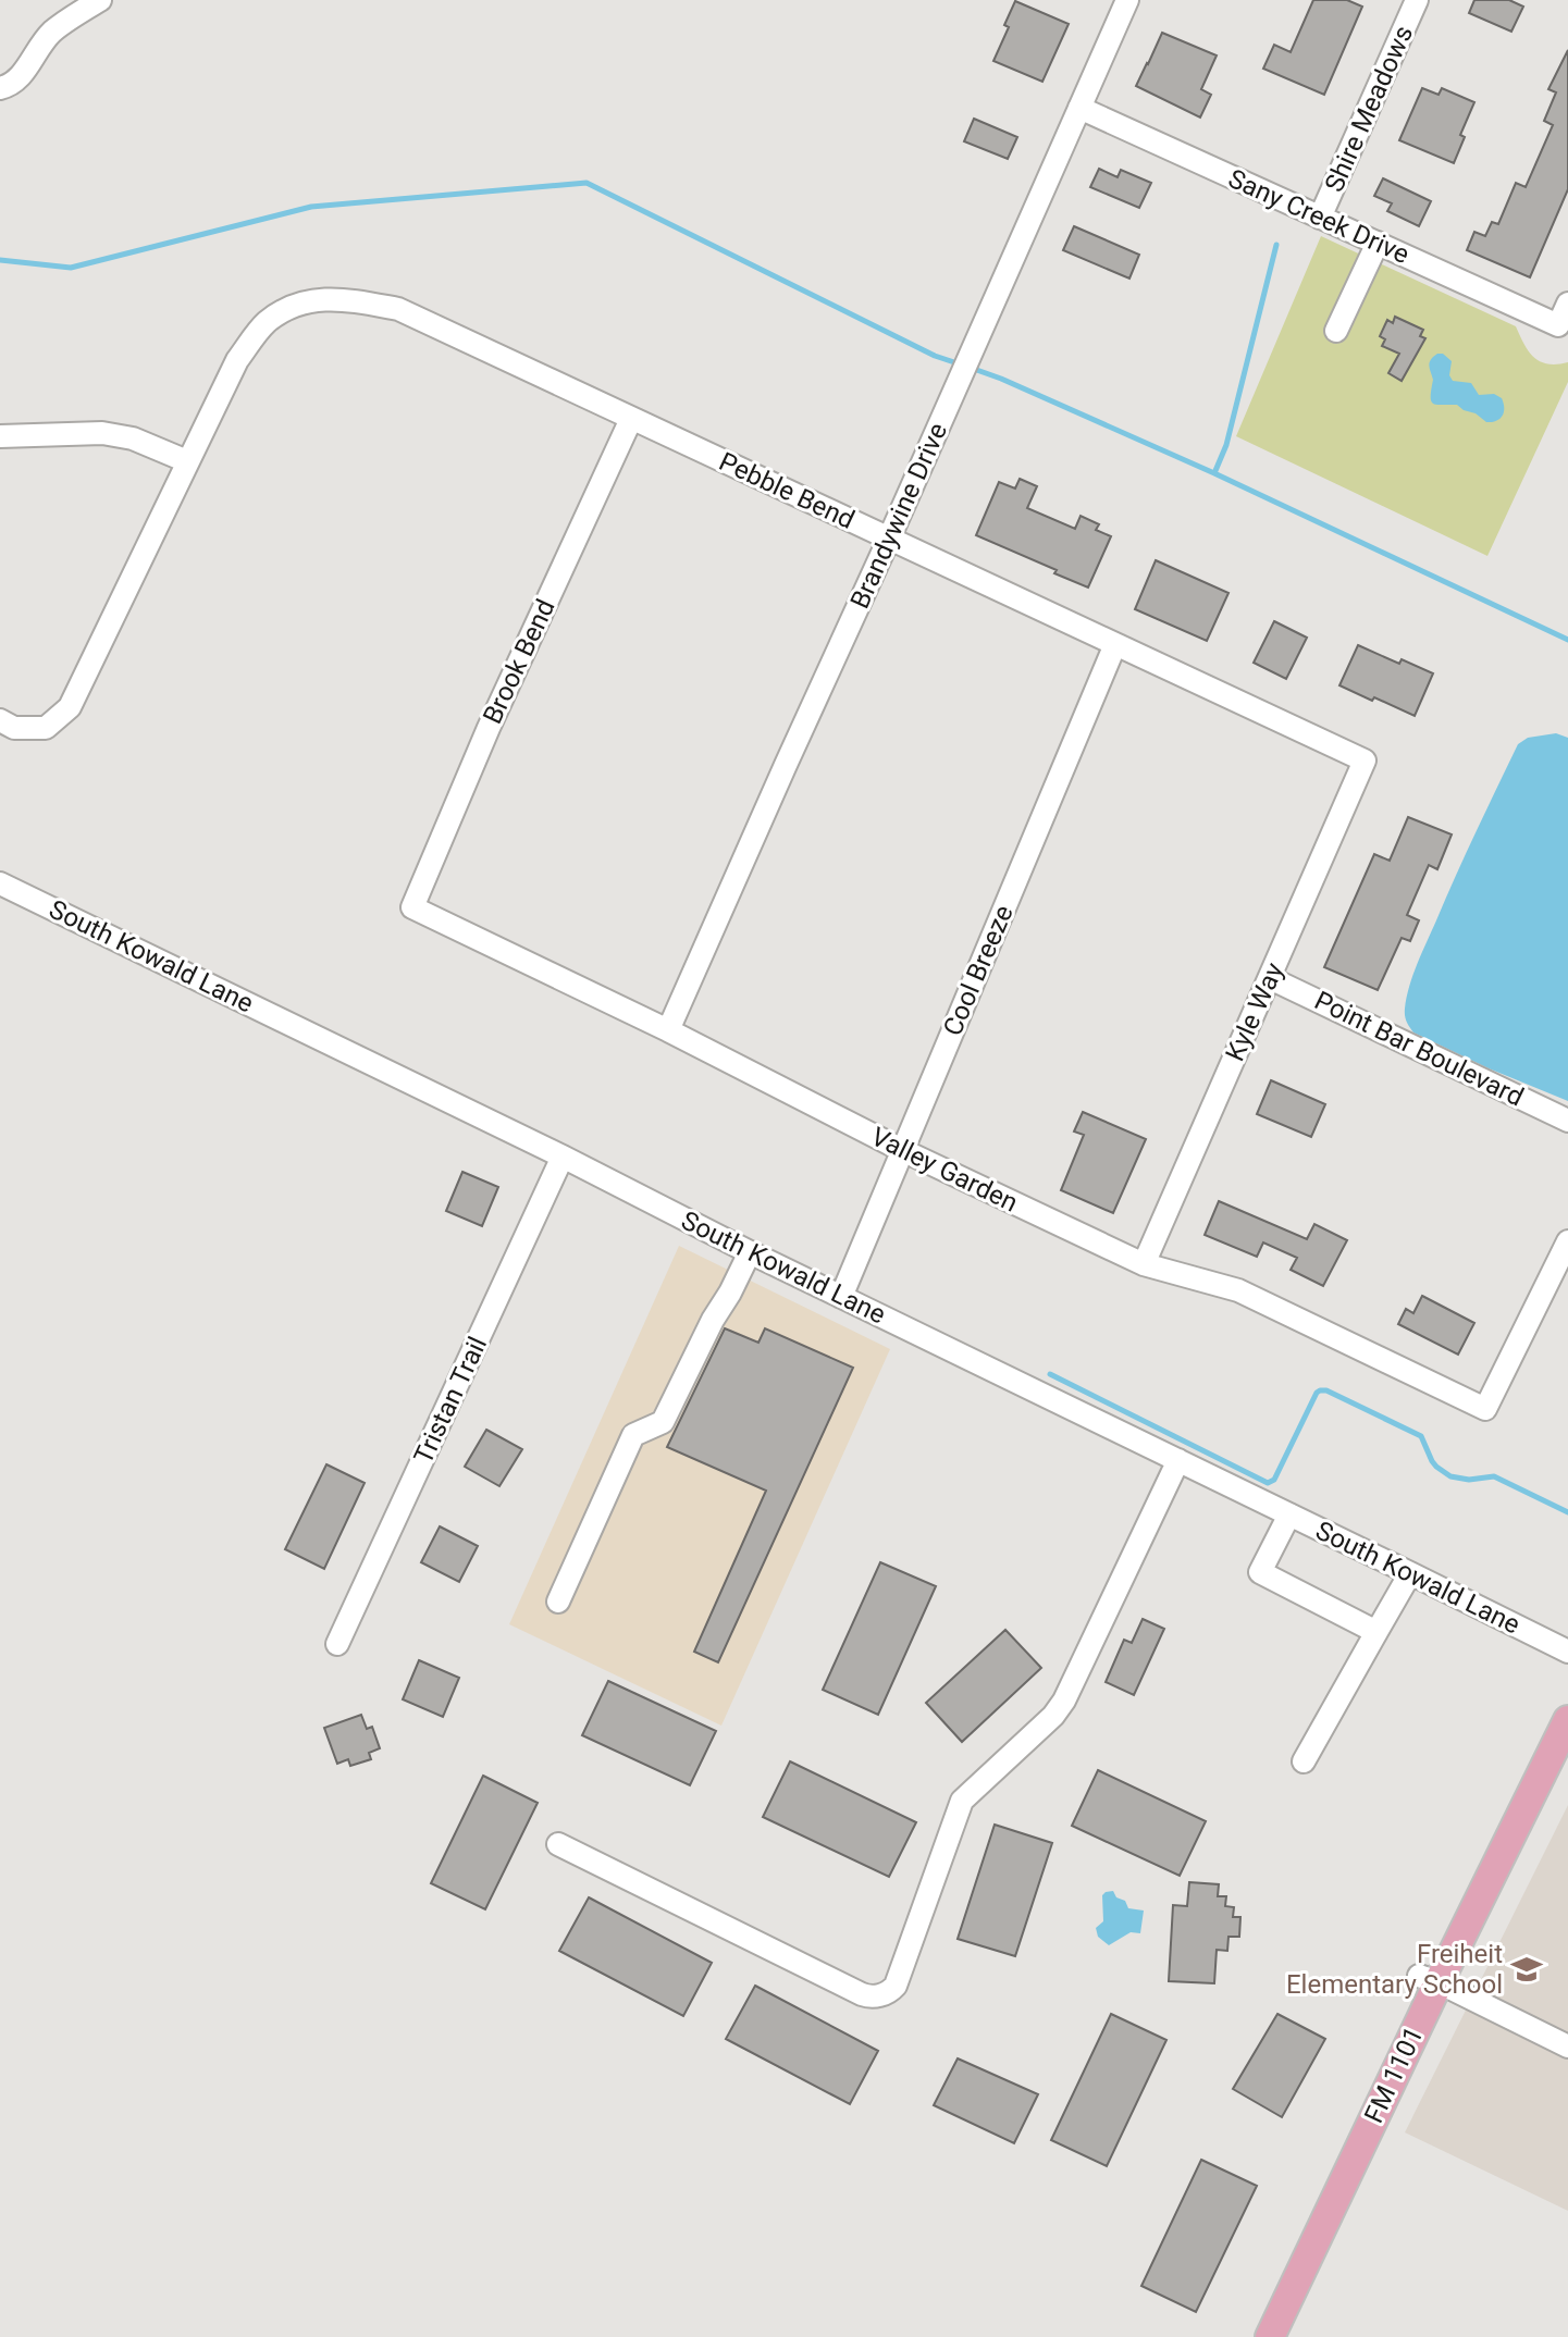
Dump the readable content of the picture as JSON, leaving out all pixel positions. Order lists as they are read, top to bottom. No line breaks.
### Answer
{"streets":{"main road":["FM 1101"],"street":["Shire Meadows","Sany Creek Drive","Pebble Bend","Brandywine Drive","Brook Bend","South Kowald Lane","Cool Breeze","Kyle Way","Point Bar Boulevard","Valley Garden","Tristan Trail"]},"crossings":[["Shire Meadows","Sany Creek Drive"],["Sany Creek Drive","Brandywine Drive"],["Pebble Bend","Brandywine Drive"],["Pebble Bend","Brook Bend"],["Pebble Bend","Cool Breeze"],["Pebble Bend","Kyle Way"],["Brandywine Drive","Valley Garden"],["Brook Bend","Valley Garden"],["South Kowald Lane","Cool Breeze"],["South Kowald Lane","Tristan Trail"],["Cool Breeze","Valley Garden"],["Kyle Way","Point Bar Boulevard"],["Kyle Way","Valley Garden"]],"places":{"school or university":["Freiheit Elementary School"]}}
